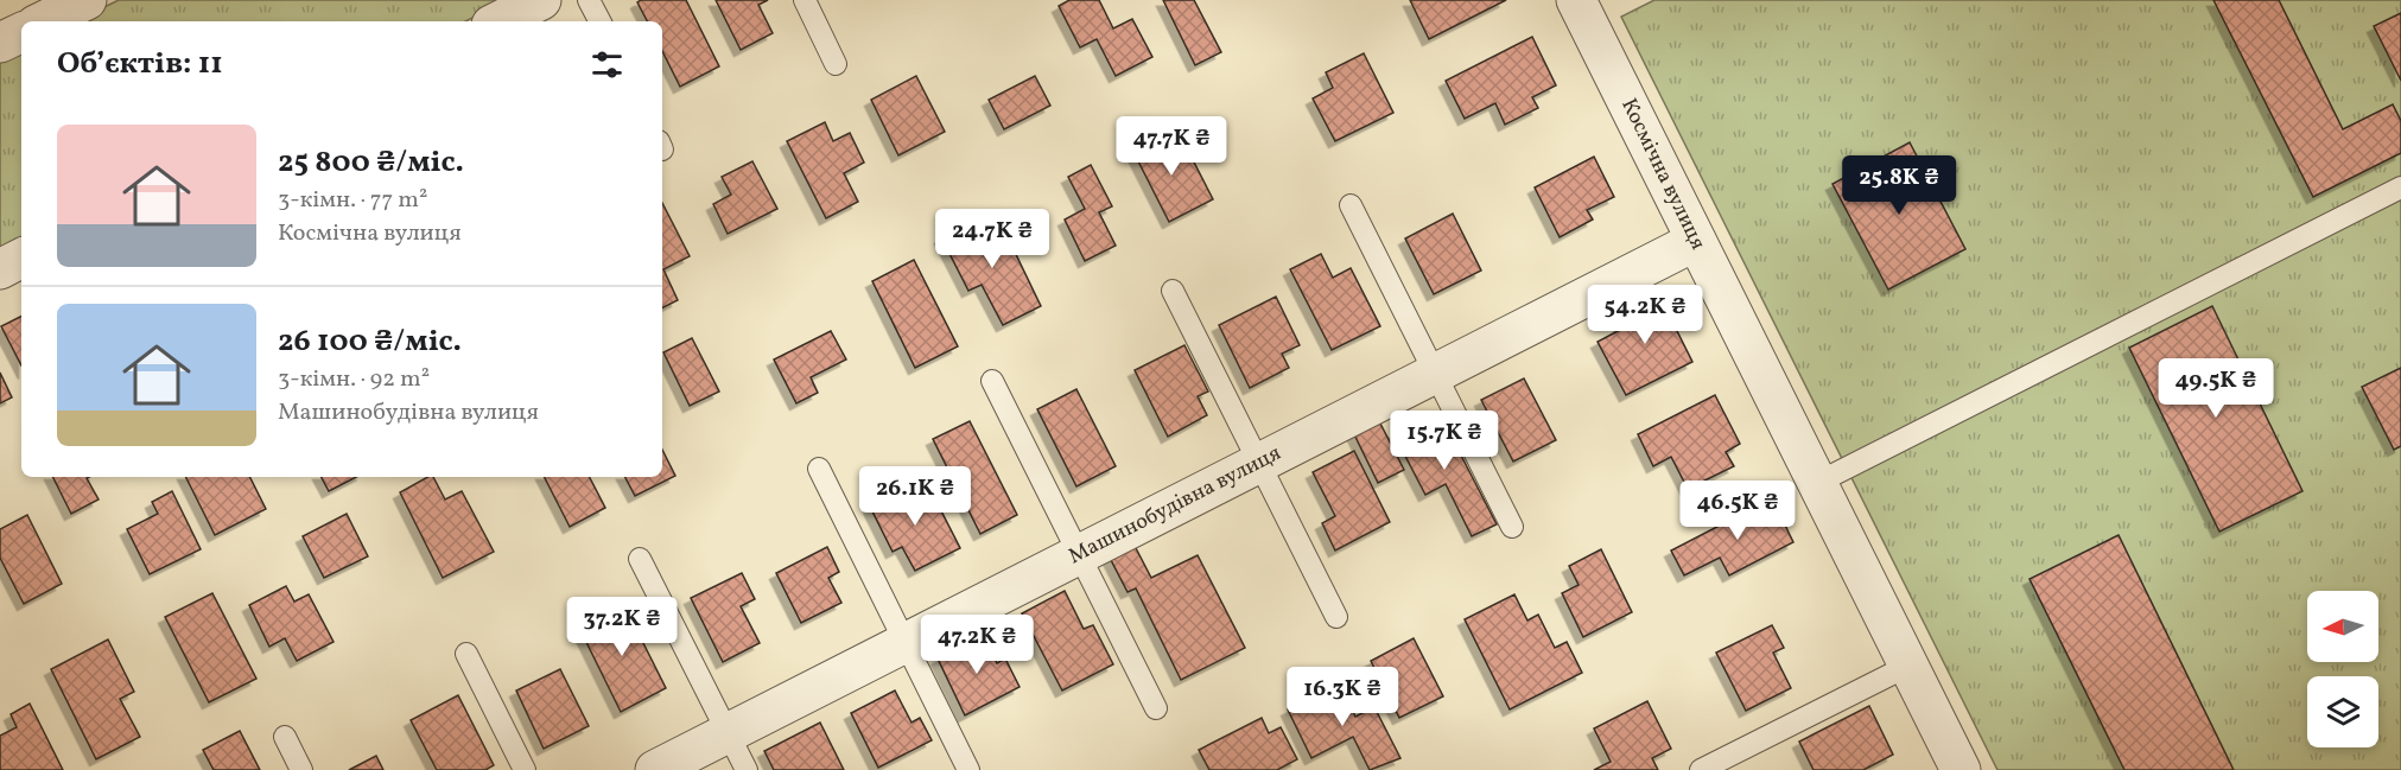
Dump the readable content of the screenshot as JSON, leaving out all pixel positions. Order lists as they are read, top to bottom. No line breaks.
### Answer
{"streets":{"street":["Космічна вулиця","Машинобудівна вулиця"]},"crossings":[["Космічна вулиця","Машинобудівна вулиця"]],"north":"left","page":{"heading":"Об’єктів: 11","list":[{"name":"25 800 ₴/міс.","note":"3-кімн. · 77 m² · Космічна вулиця"},{"name":"26 100 ₴/міс.","note":"3-кімн. · 92 m² · Машинобудівна вулиця"}],"price":["47.7K ₴","25.8K ₴","24.7K ₴","54.2K ₴","49.5K ₴","15.7K ₴","26.1K ₴","46.5K ₴","37.2K ₴","47.2K ₴","16.3K ₴"]}}
